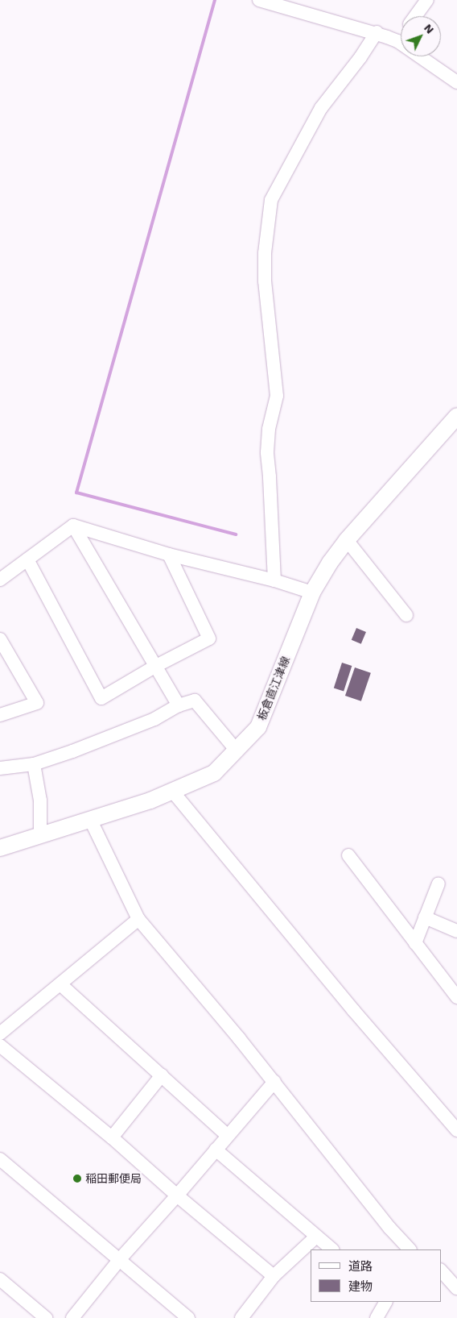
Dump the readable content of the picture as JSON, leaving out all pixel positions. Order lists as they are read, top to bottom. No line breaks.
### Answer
{"streets":{"main road":["板倉直江津線"]},"places":["稲田郵便局"],"legend":["道路","建物"],"north":"top right"}
